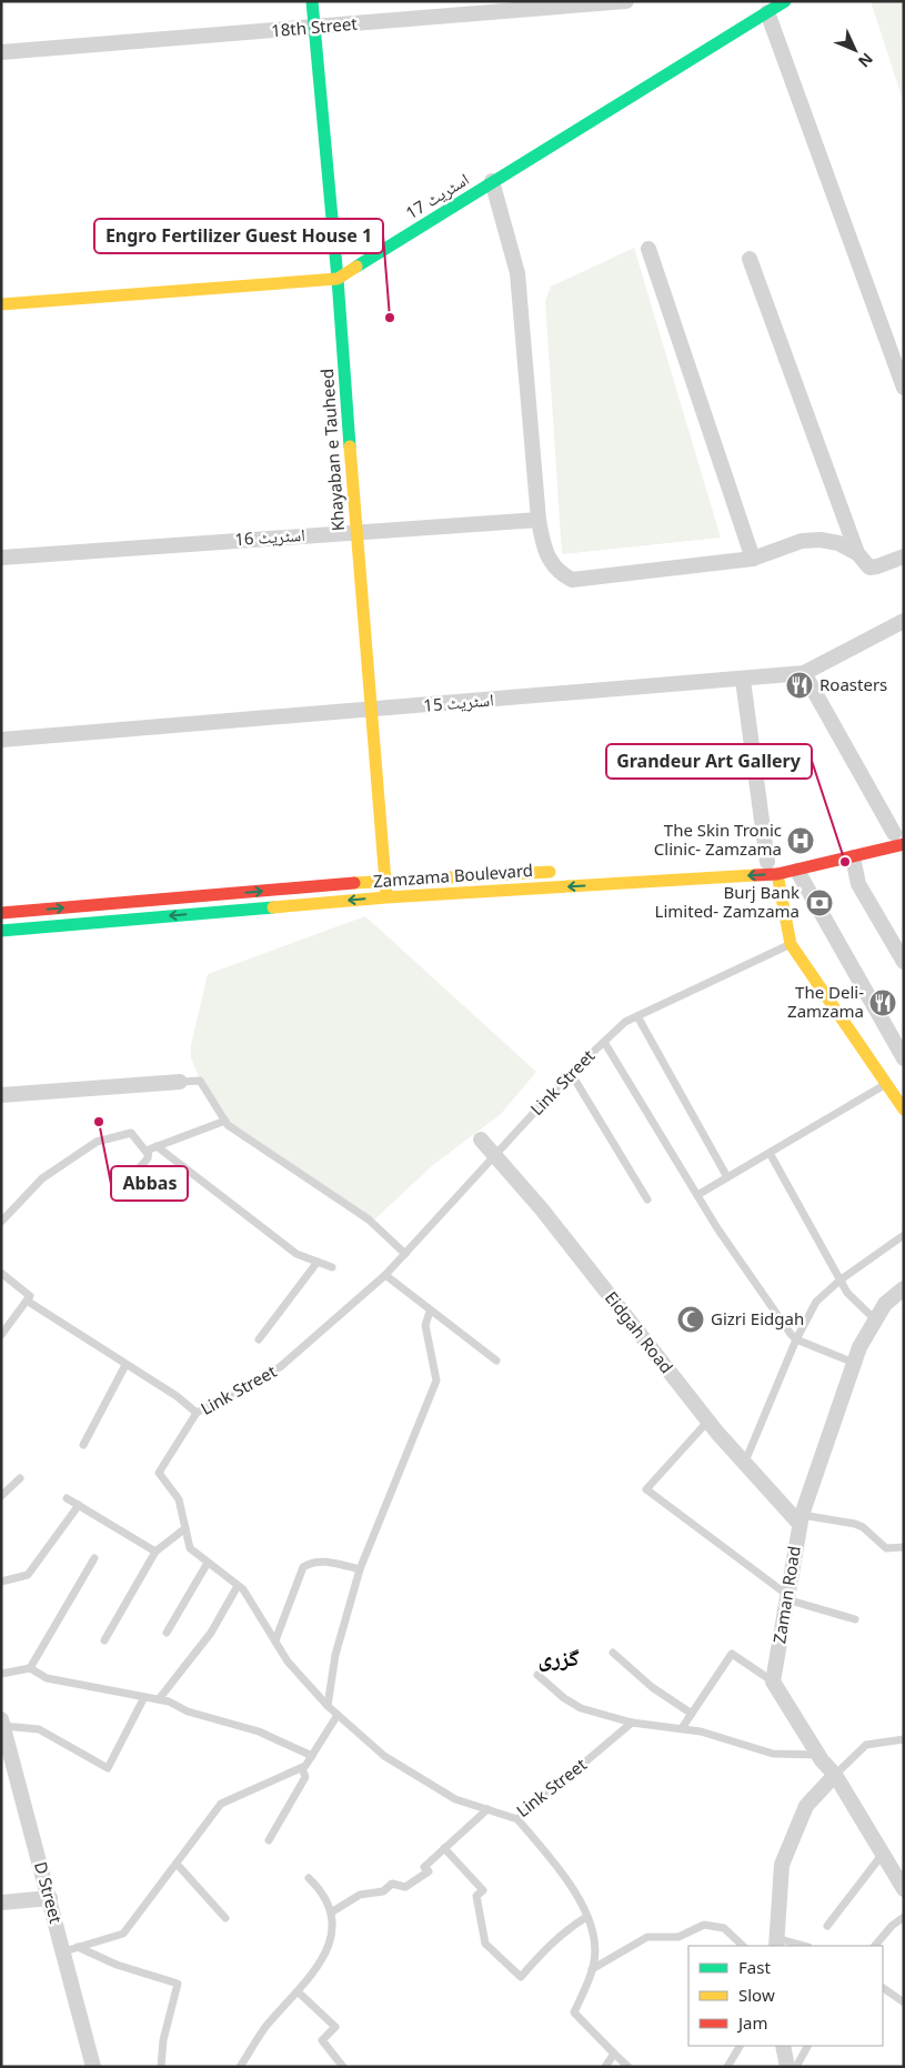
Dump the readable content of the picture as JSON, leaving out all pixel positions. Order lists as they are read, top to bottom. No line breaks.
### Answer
{"streets":{"street":["18th Street","اسٹریٹ 17","Khayaban e Tauheed","اسٹریٹ 16","اسٹریٹ 15","Zamzama Boulevard","Eidgah Road","Zaman Road","D Street"],"lane":["Link Street"]},"crossings":[["18th Street","Khayaban e Tauheed"],["اسٹریٹ 17","Khayaban e Tauheed"],["Khayaban e Tauheed","اسٹریٹ 16"],["Khayaban e Tauheed","اسٹریٹ 15"],["Khayaban e Tauheed","Zamzama Boulevard"],["Link Street","Eidgah Road"],["Eidgah Road","Zaman Road"]],"districts":["گزری"],"places":{"other":["Engro Fertilizer Guest House 1","Grandeur Art Gallery","Abbas"],"restaurant":["Roasters","The Deli- Zamzama"],"hospital":["The Skin Tronic Clinic- Zamzama"],"bank":["Burj Bank Limited- Zamzama"],"mosque":["Gizri Eidgah"]},"legend":["Fast","Slow","Jam"],"north":"bottom right"}
